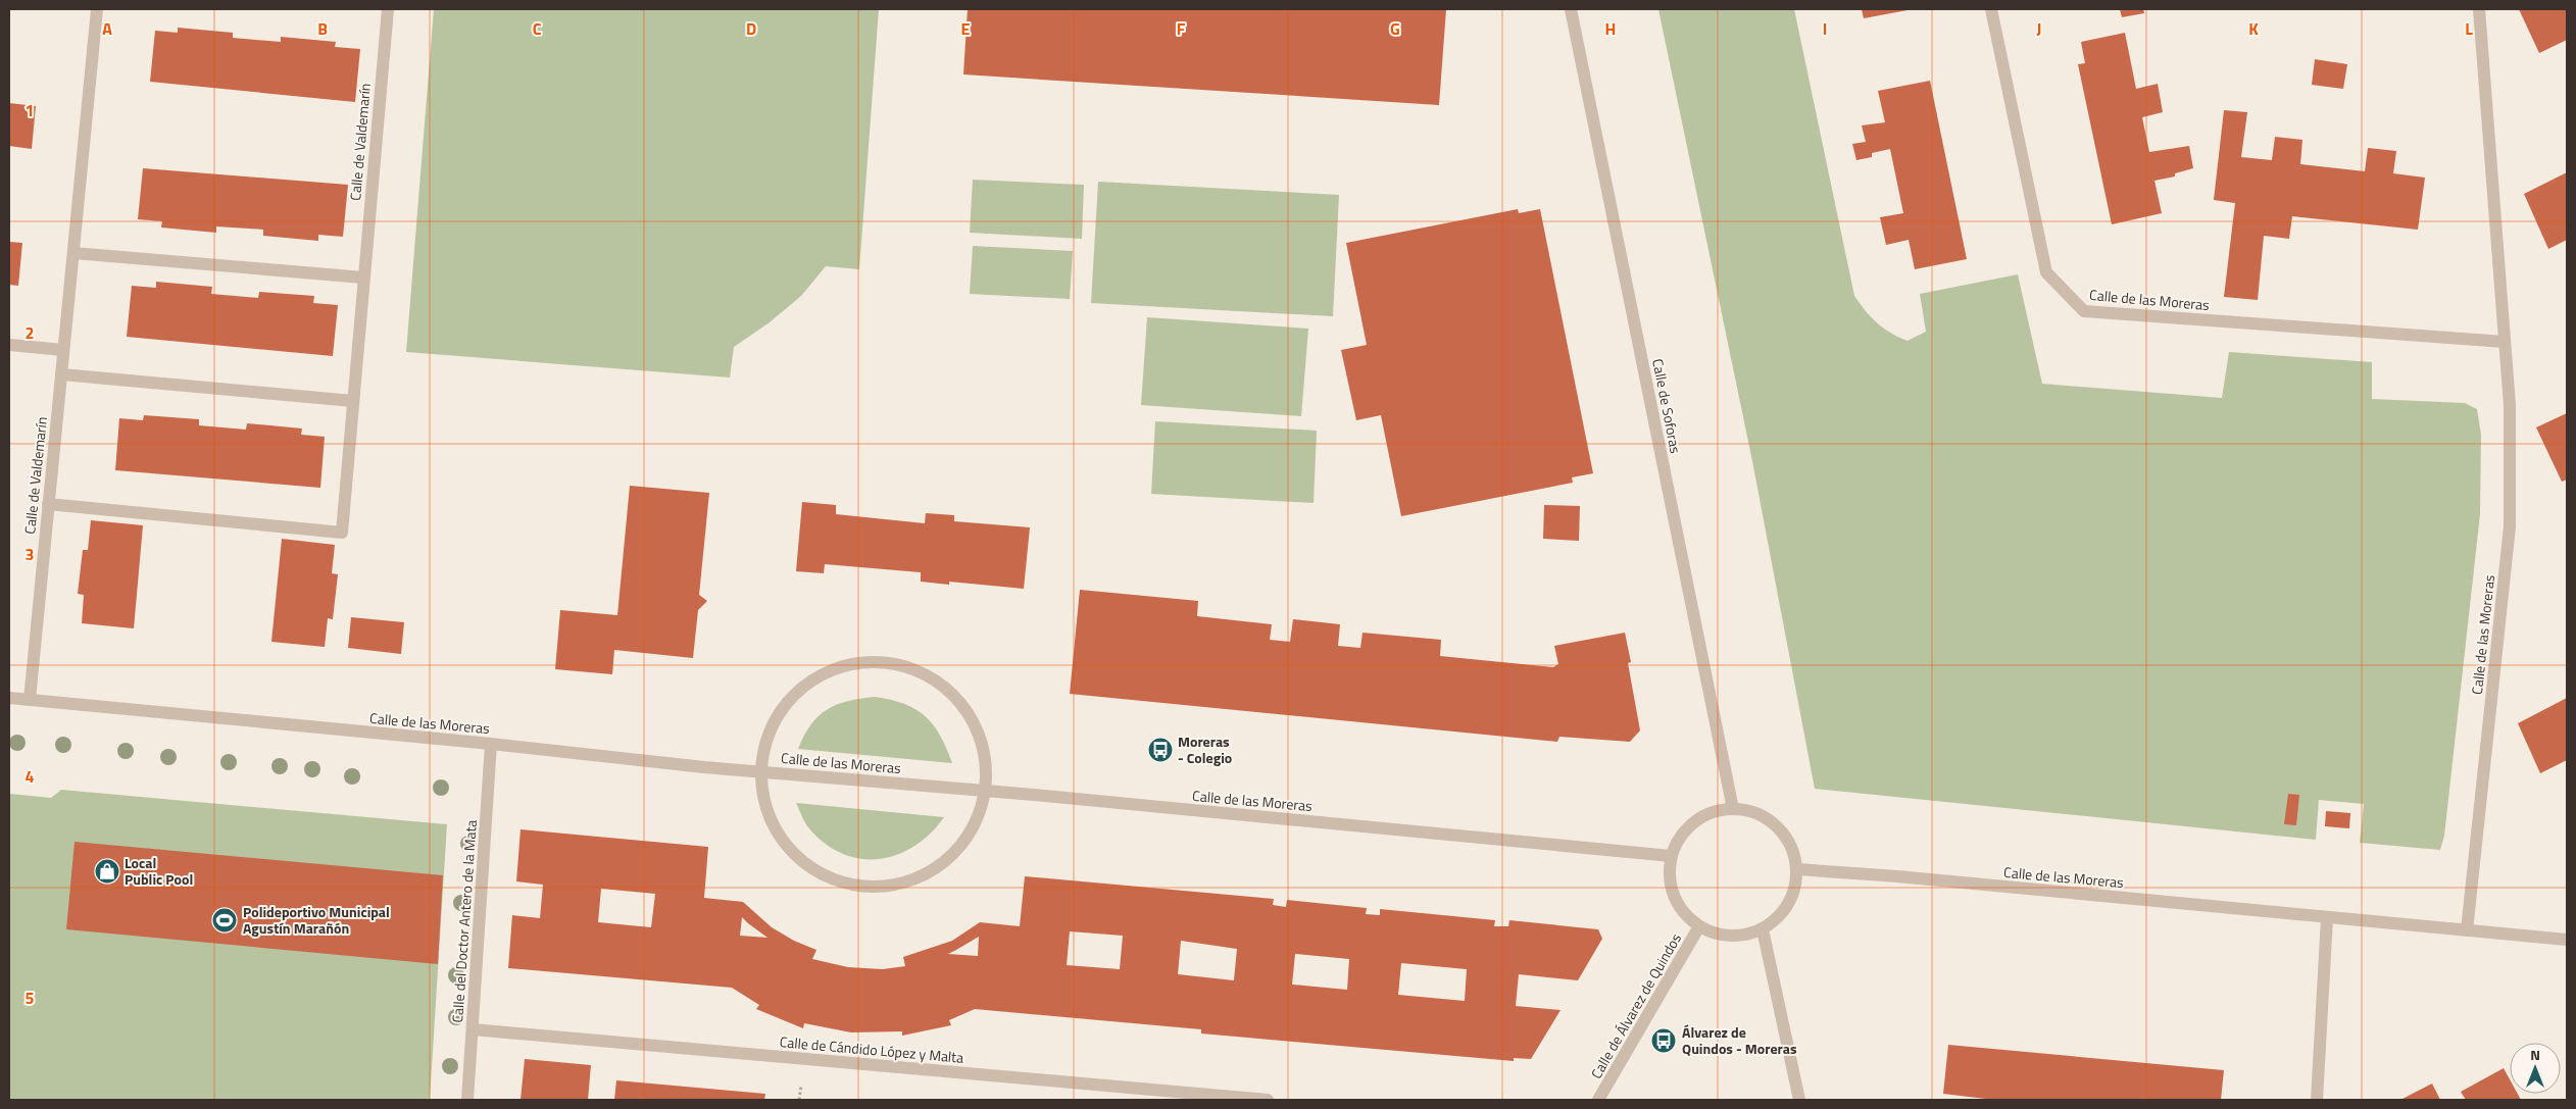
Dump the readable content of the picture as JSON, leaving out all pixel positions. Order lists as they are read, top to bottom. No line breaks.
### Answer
{"streets":{"street":["Calle de Valdemarín","Calle de las Moreras","Calle de Soforas","Calle del Doctor Antero de la Mata","Calle de Álvarez de Quindos","Calle de Cándido López y Malta"]},"crossings":[["Calle de Valdemarín","Calle de las Moreras"],["Calle de las Moreras","Calle de Soforas"],["Calle de las Moreras","Calle del Doctor Antero de la Mata"],["Calle de las Moreras","Calle de Álvarez de Quindos"],["Calle de Soforas","Calle de Álvarez de Quindos"],["Calle del Doctor Antero de la Mata","Calle de Cándido López y Malta"]],"places":{"bus stop":["Moreras - Colegio","Álvarez de Quindos - Moreras"],"shop":["Local Public Pool"],"sports":["Polideportivo Municipal Agustín Marañón"]},"north":"top","grid":{"columns":["A","B","C","D","E","F","G","H","I","J","K","L"],"rows":["1","2","3","4","5"]}}
